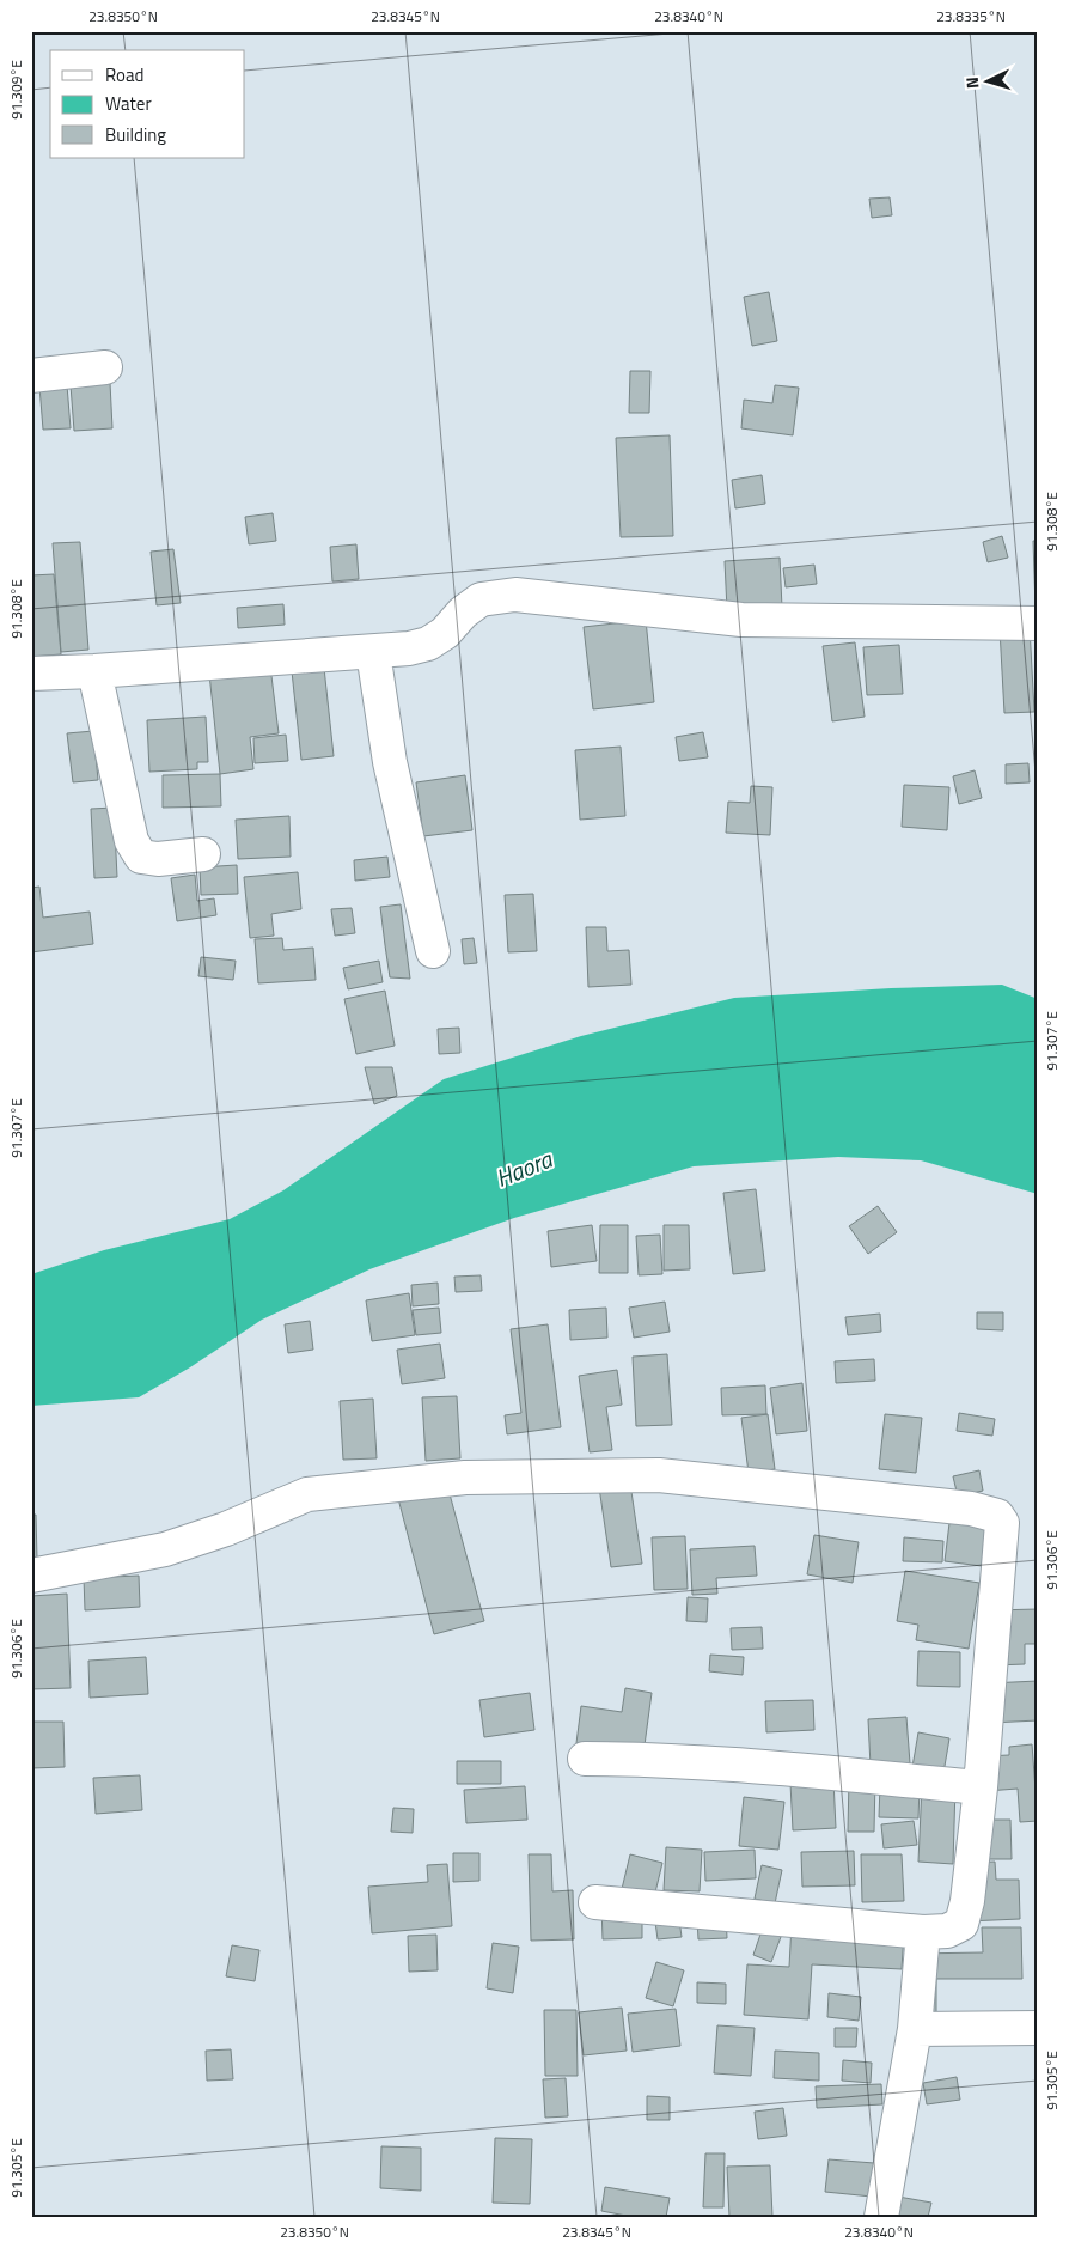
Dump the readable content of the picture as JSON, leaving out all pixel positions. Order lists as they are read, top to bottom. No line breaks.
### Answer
{"water":["Haora"],"legend":["Road","Water","Building"],"north":"left","coordinates":["23.8350°N","23.8345°N","23.8340°N","23.8335°N","91.309°E","91.308°E","91.307°E","91.306°E","91.305°E"]}
